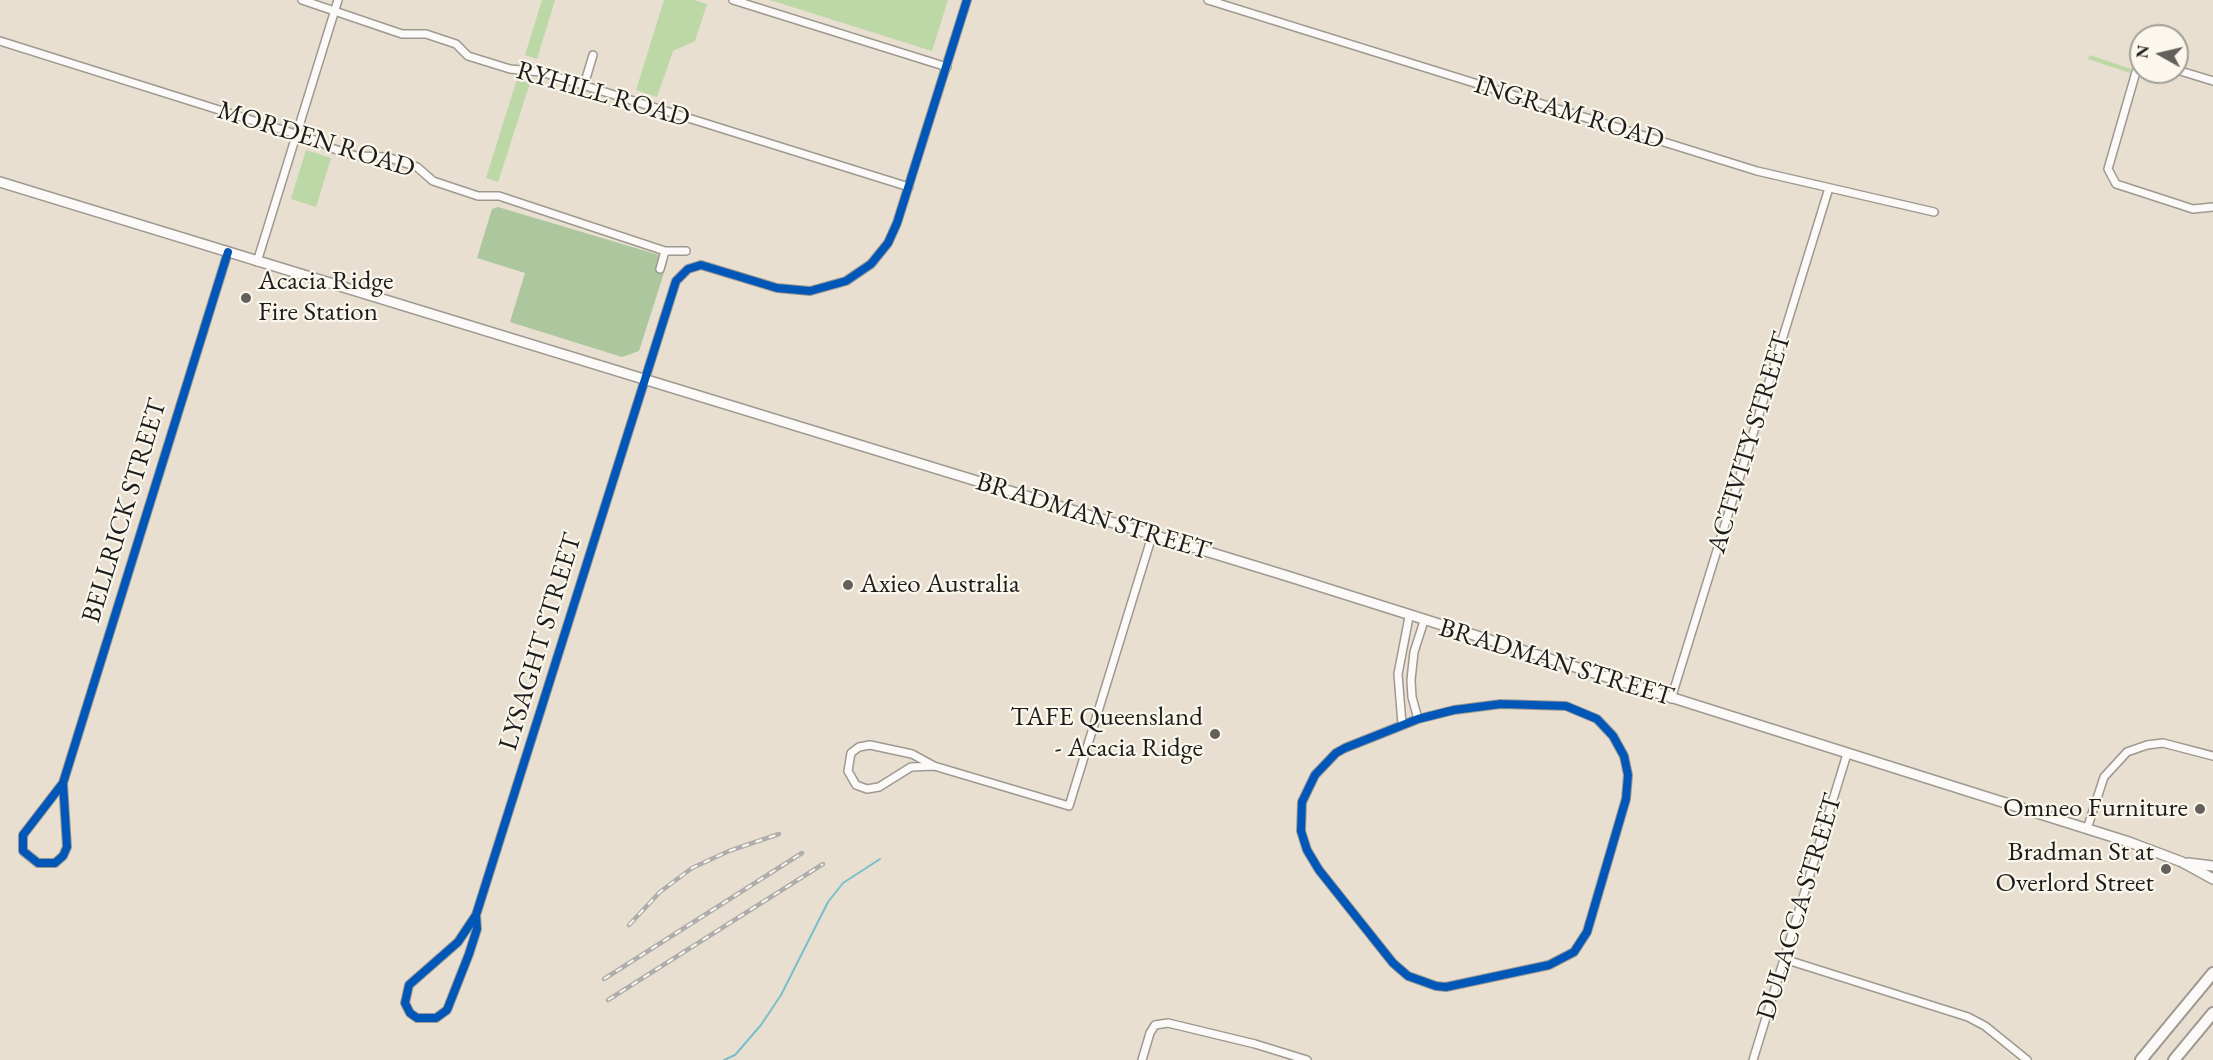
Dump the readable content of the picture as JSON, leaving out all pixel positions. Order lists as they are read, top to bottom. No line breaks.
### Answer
{"streets":{"main road":["BRADMAN STREET"],"street":["RYHILL ROAD","INGRAM ROAD","MORDEN ROAD","ACTIVITY STREET","BELLRICK STREET","LYSAGHT STREET","DULACCA STREET"]},"crossings":[["RYHILL ROAD","LYSAGHT STREET"],["INGRAM ROAD","ACTIVITY STREET"],["ACTIVITY STREET","BRADMAN STREET"],["BELLRICK STREET","BRADMAN STREET"],["BRADMAN STREET","LYSAGHT STREET"],["BRADMAN STREET","DULACCA STREET"]],"places":["Acacia Ridge Fire Station","Axieo Australia","TAFE Queensland - Acacia Ridge","Omneo Furniture","Bradman St at Overlord Street"],"north":"left"}
